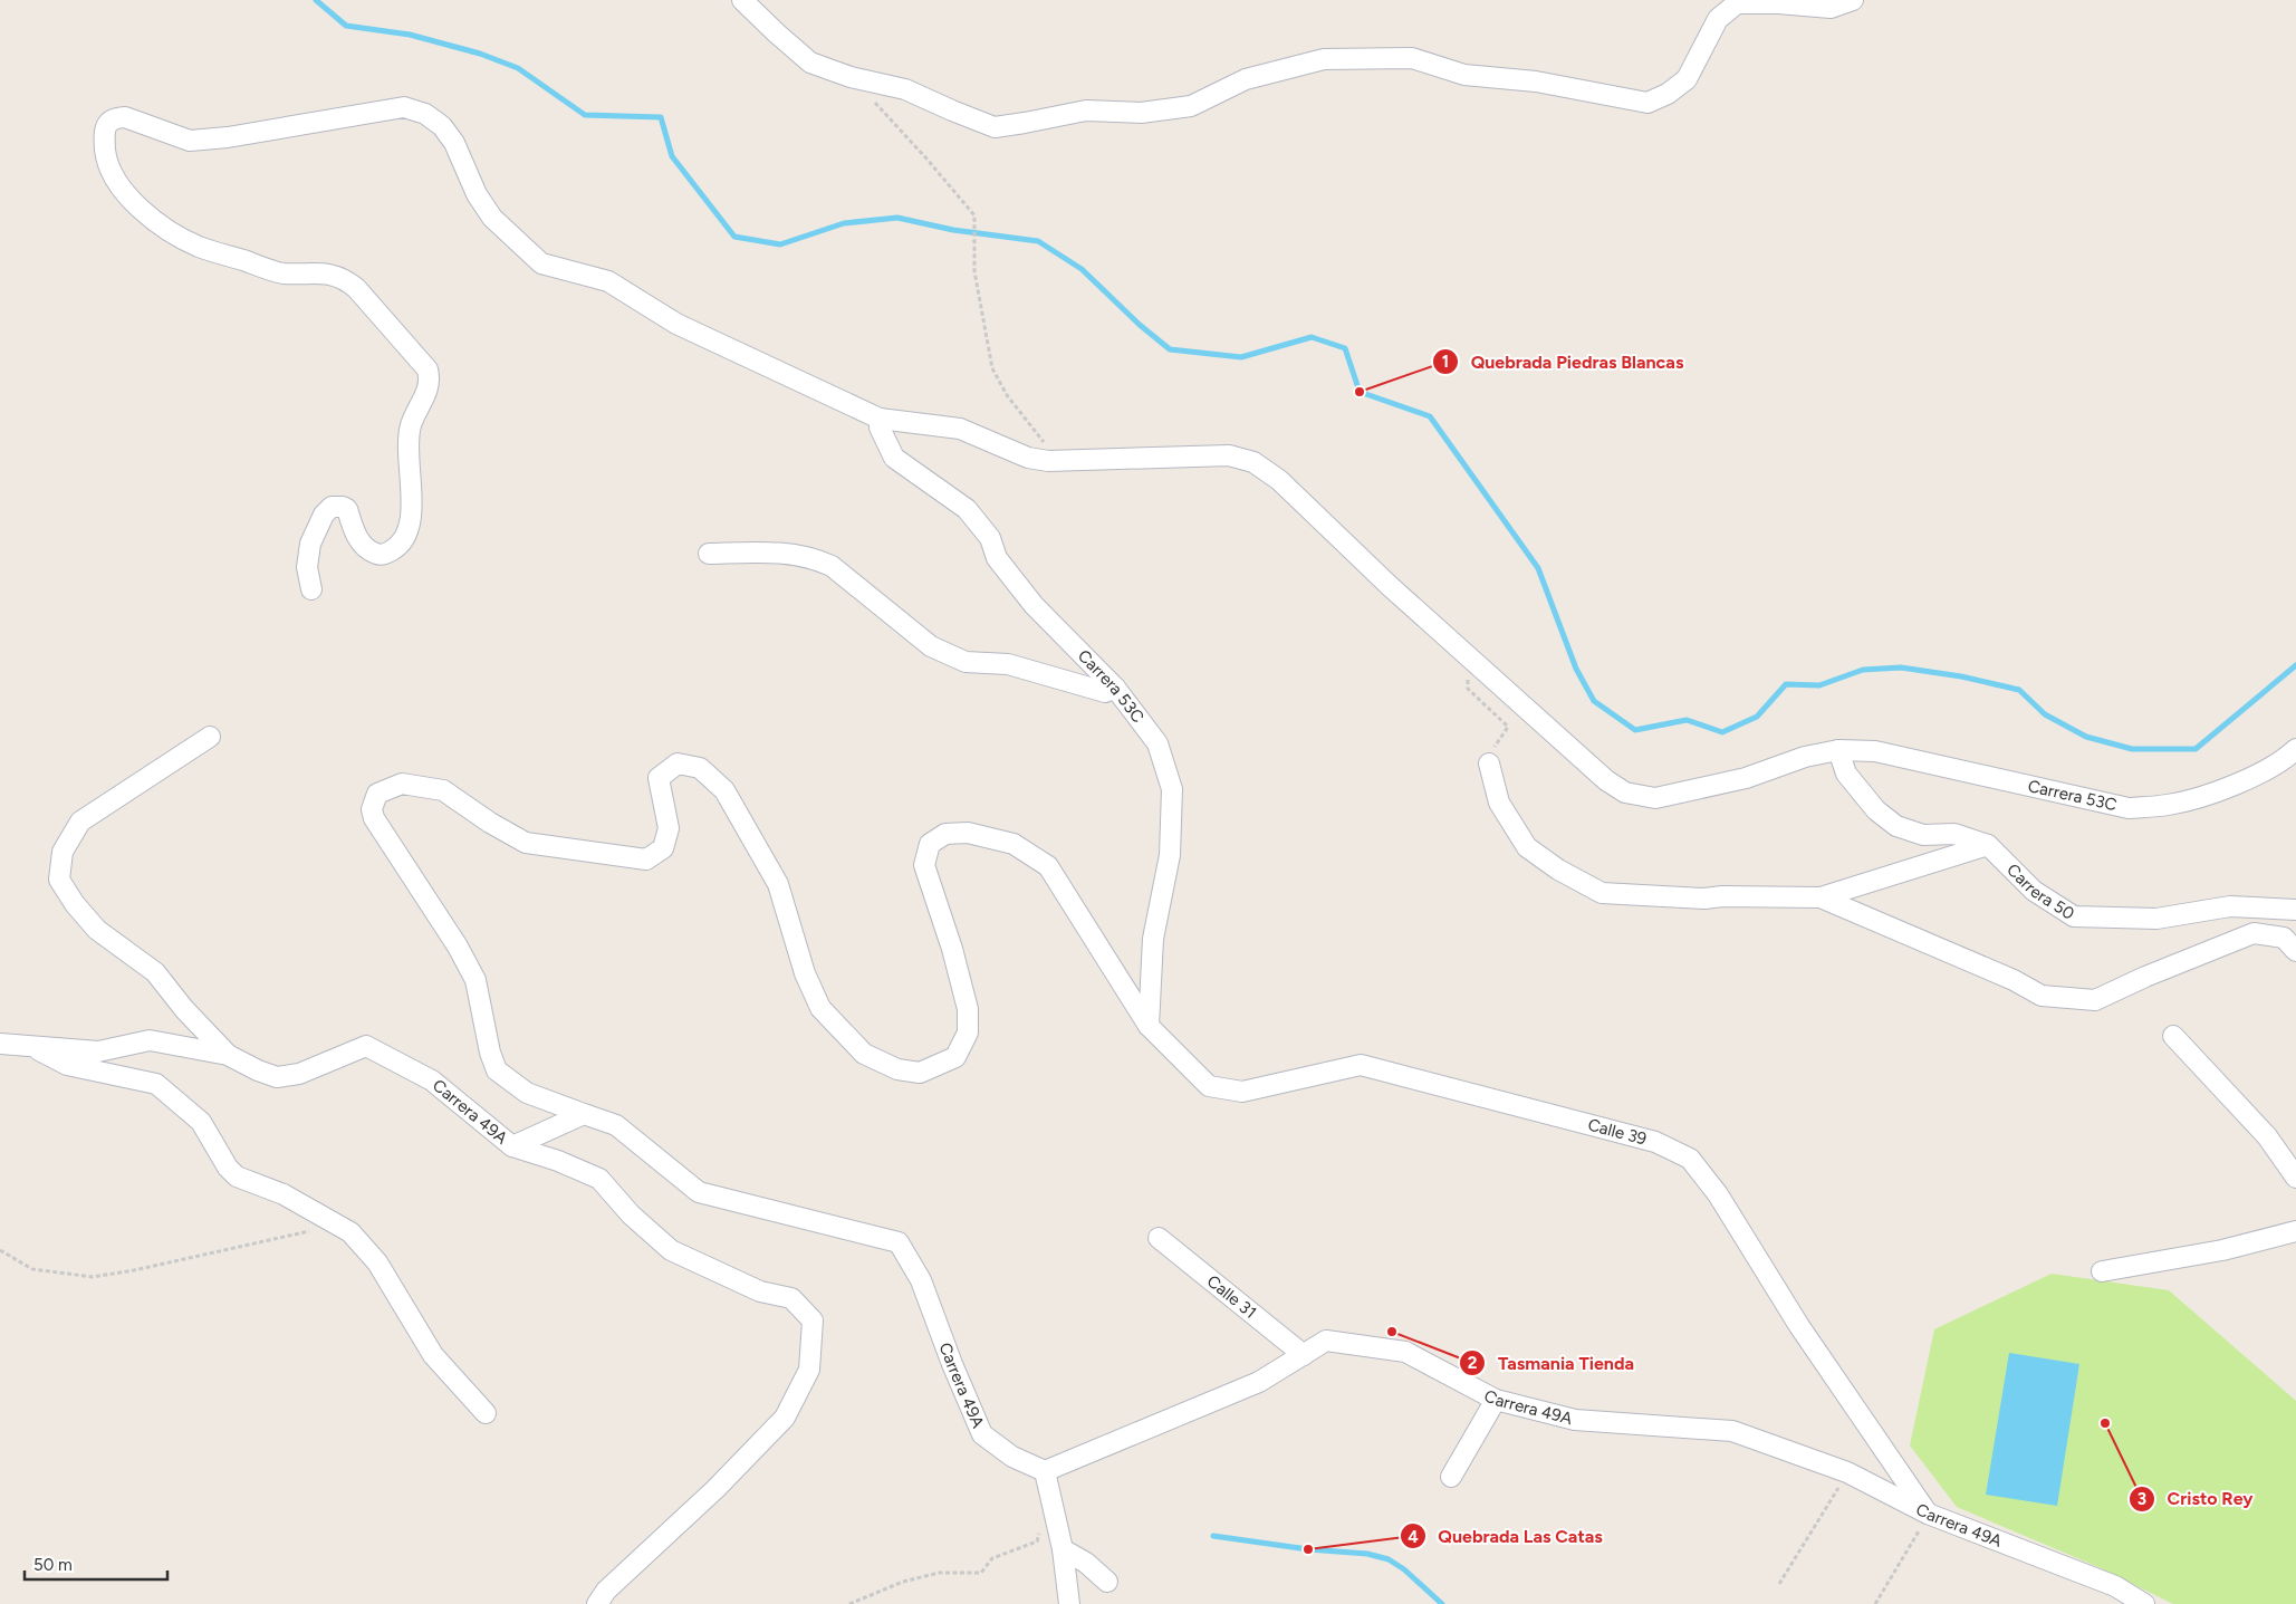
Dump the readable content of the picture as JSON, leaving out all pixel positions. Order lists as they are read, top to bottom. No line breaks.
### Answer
{"streets":{"street":["Carrera 53C","Carrera 50","Carrera 49A","Calle 39","Calle 31"]},"crossings":[["Carrera 53C","Carrera 50"],["Carrera 53C","Calle 39"],["Carrera 49A","Calle 39"],["Carrera 49A","Calle 31"]],"places":["Quebrada Piedras Blancas","Tasmania Tienda","Cristo Rey","Quebrada Las Catas"],"scale_bar":"50 m"}
